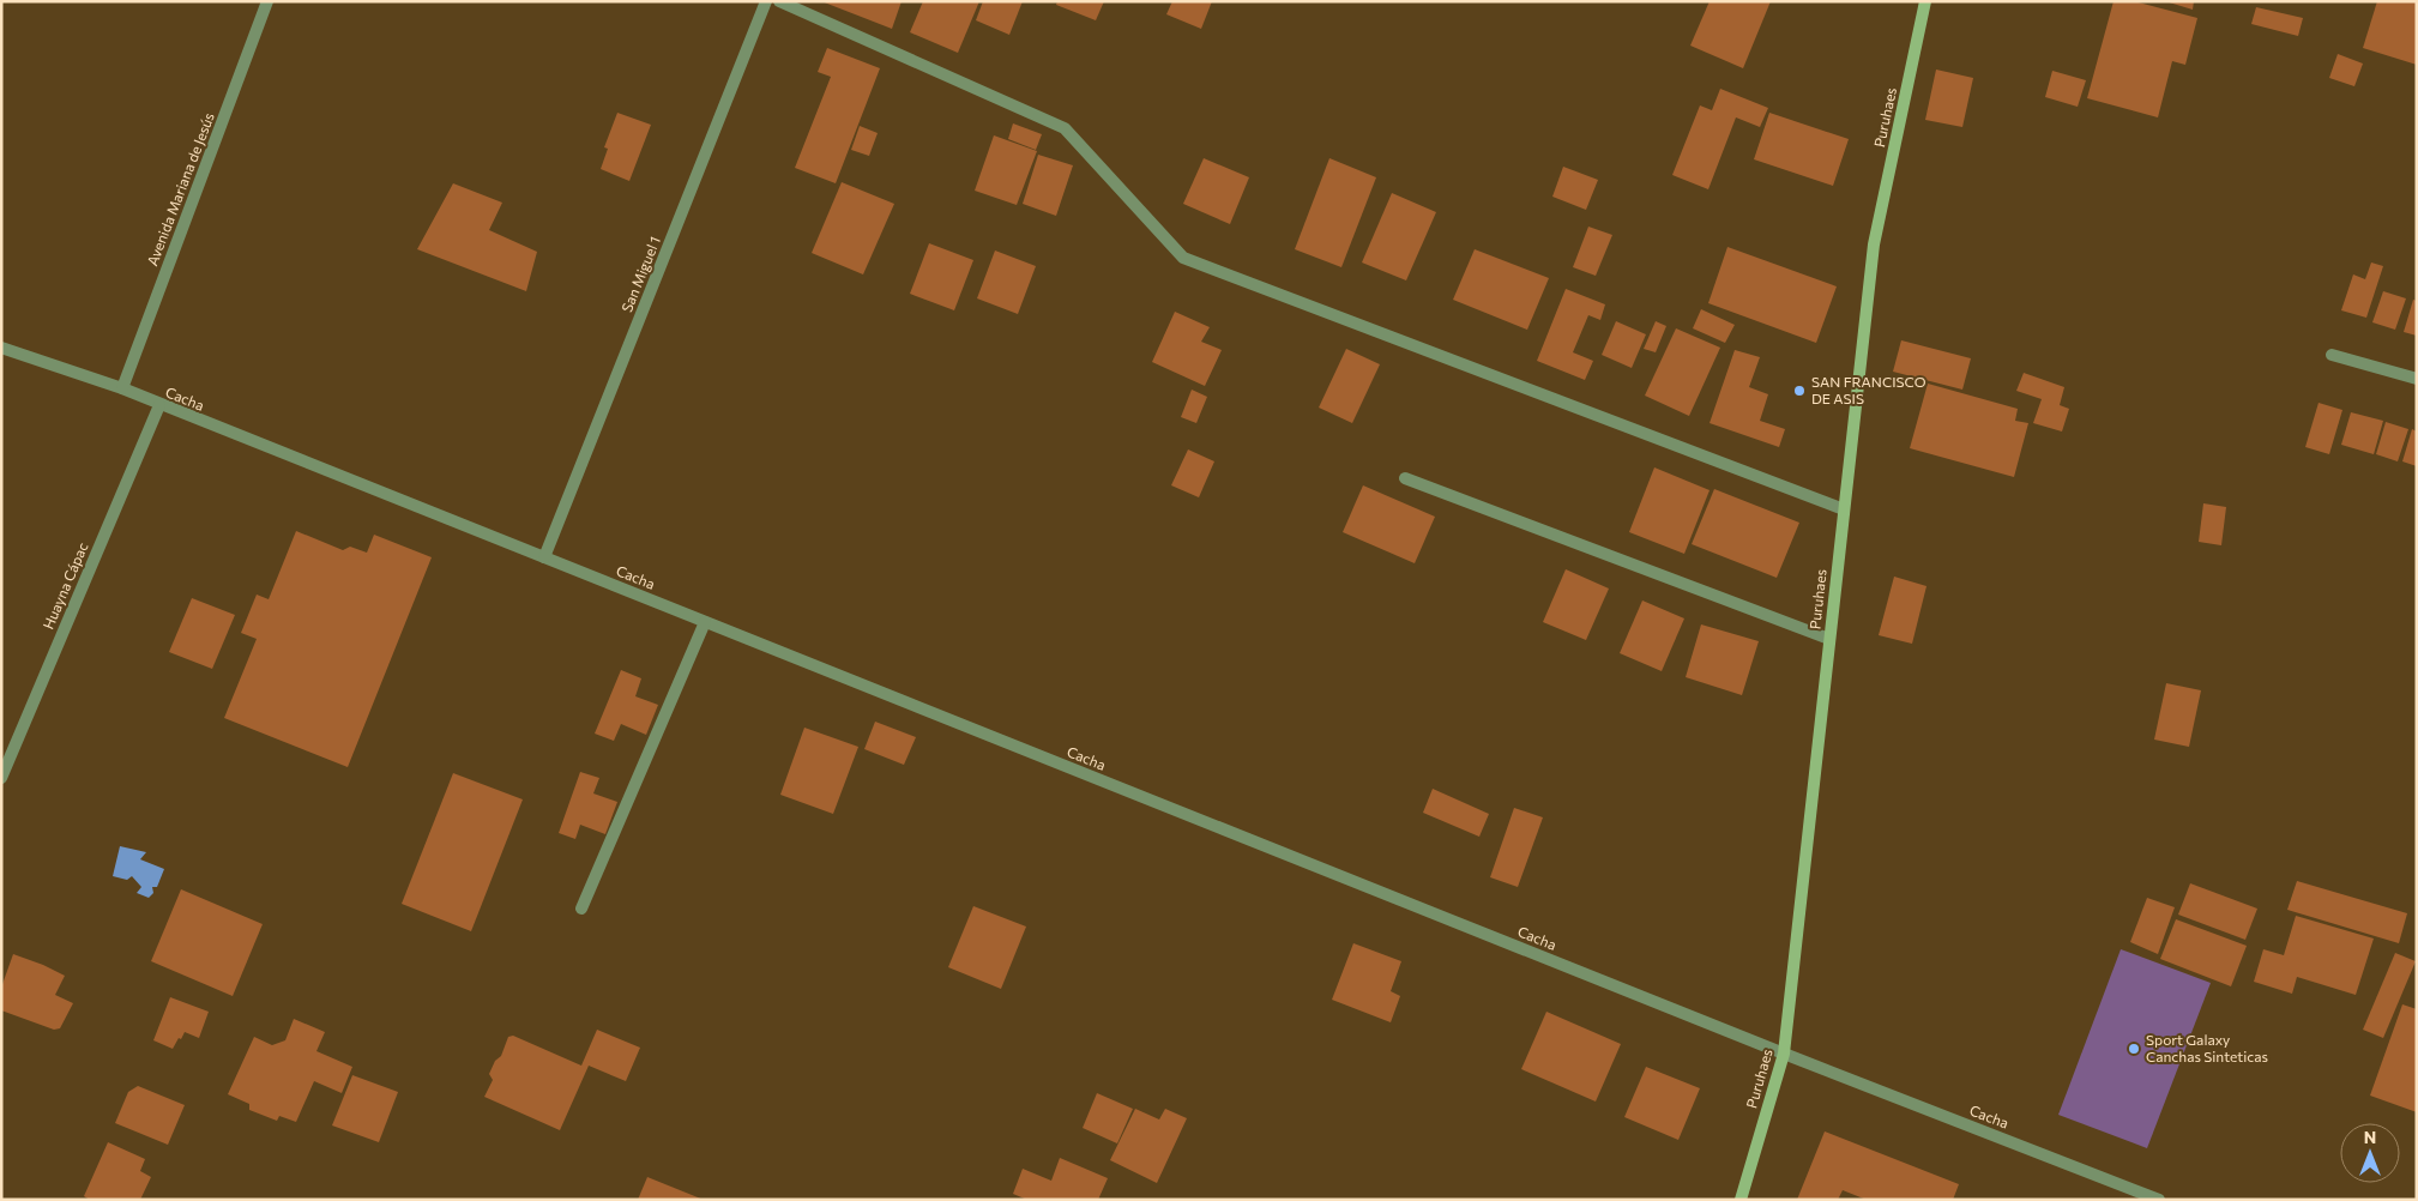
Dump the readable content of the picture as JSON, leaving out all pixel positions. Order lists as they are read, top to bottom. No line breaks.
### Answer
{"streets":{"street":["Puruhaes","Avenida Mariana de Jesús","San Miguel 1","Cacha","Huayna Cápac"]},"crossings":[["Puruhaes","Cacha"],["Avenida Mariana de Jesús","Cacha"],["San Miguel 1","Cacha"],["Cacha","Huayna Cápac"]],"places":["SAN FRANCISCO DE ASIS","Sport Galaxy Canchas Sinteticas"],"north":"top"}
